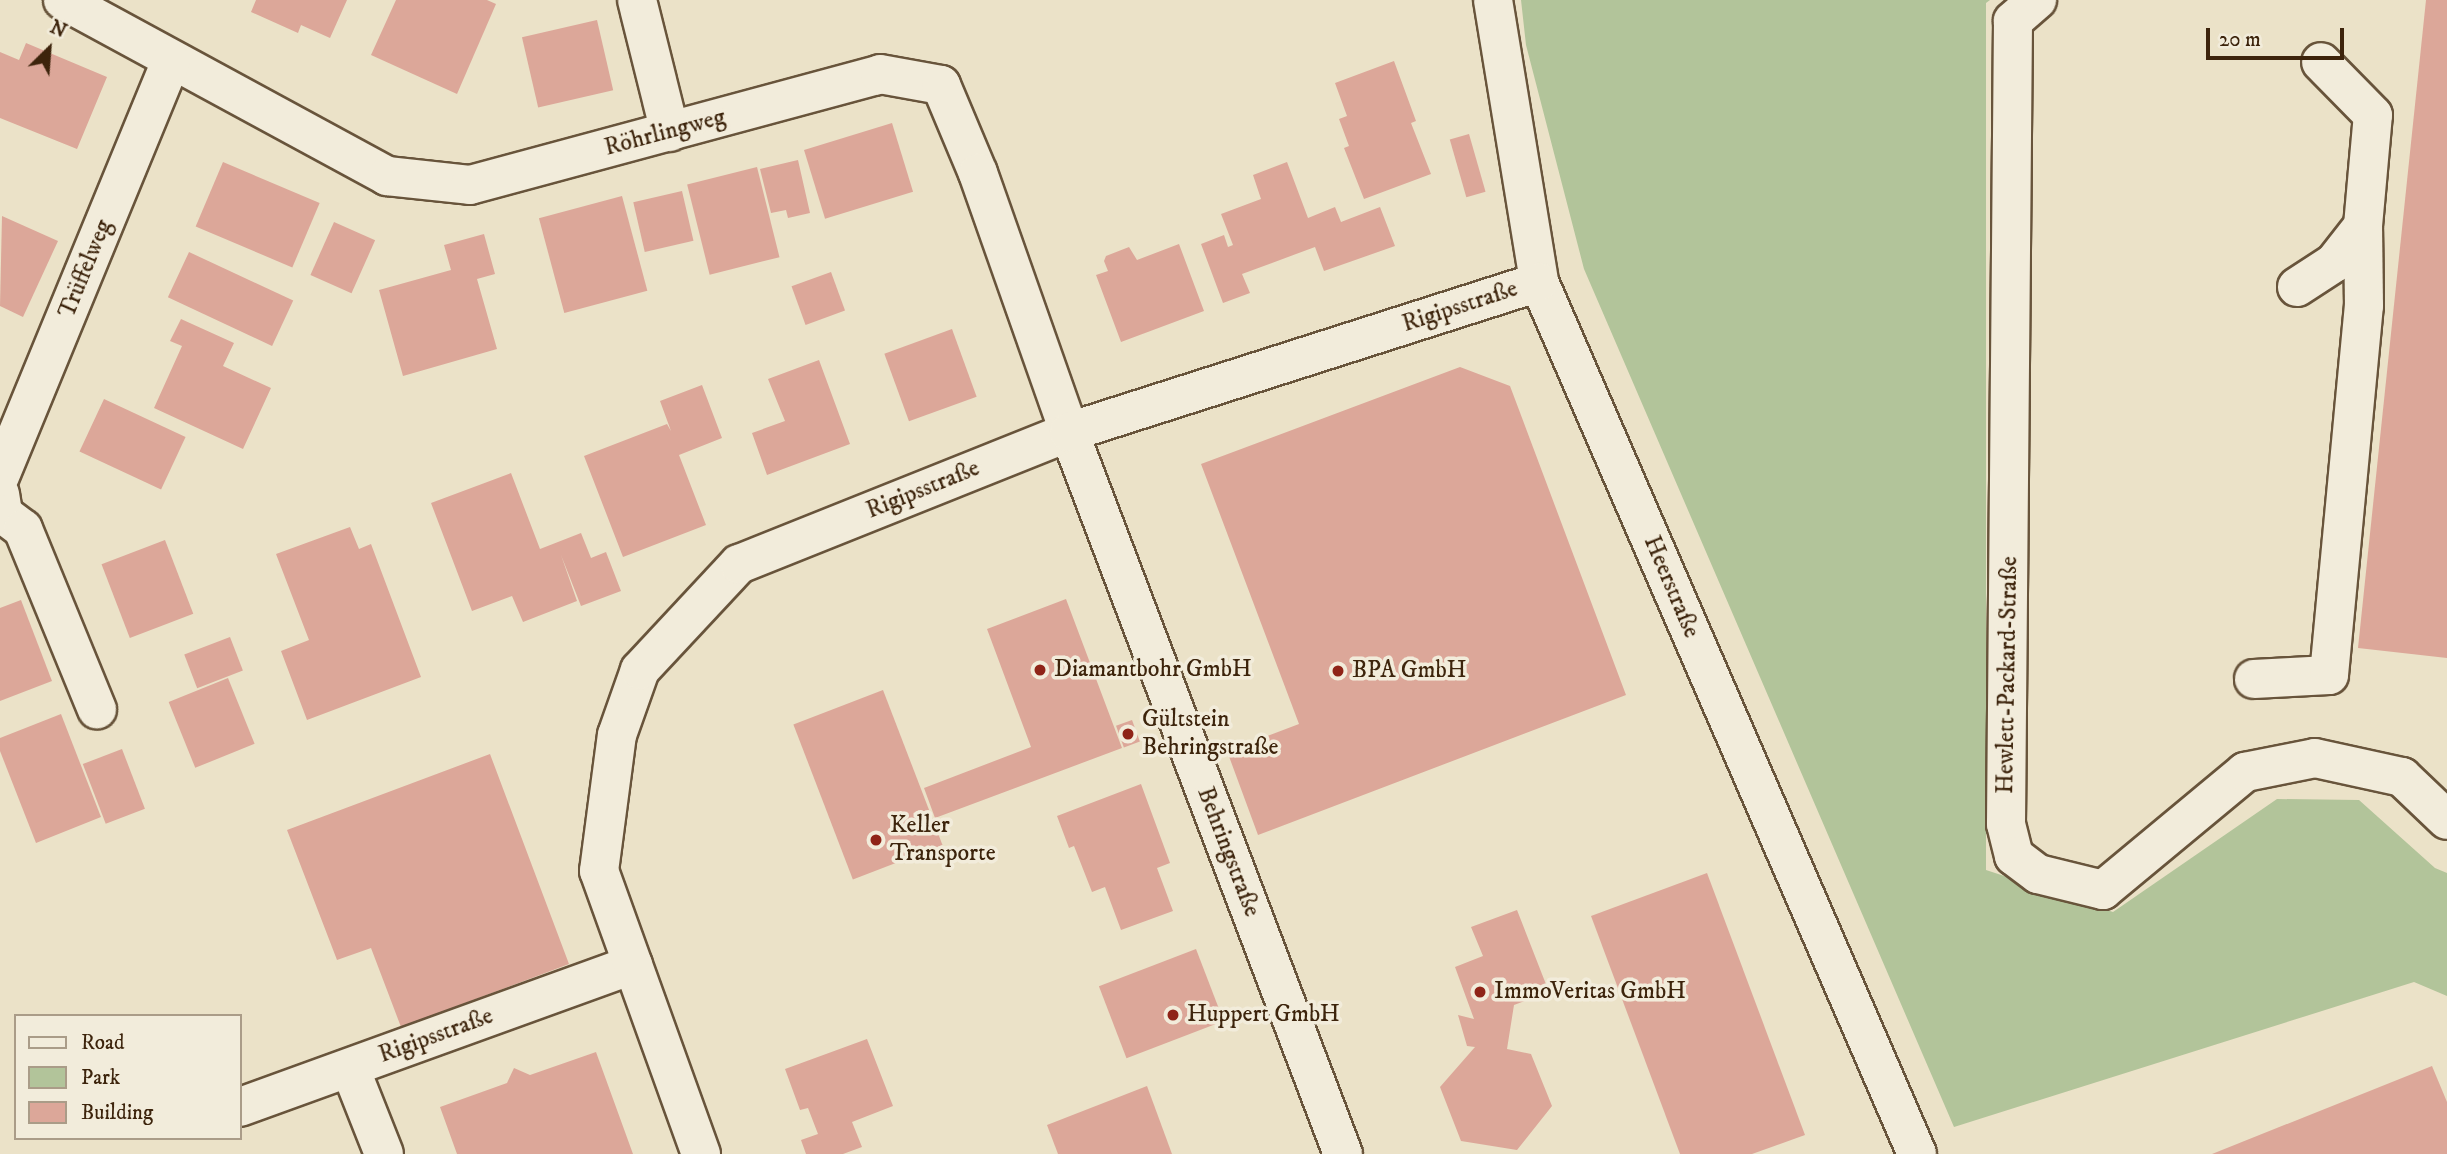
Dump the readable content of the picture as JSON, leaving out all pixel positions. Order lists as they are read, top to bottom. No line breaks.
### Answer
{"streets":{"street":["Röhrlingweg","Trüffelweg","Rigipsstraße","Heerstraße","Hewlett-Packard-Straße","Behringstraße"]},"crossings":[["Röhrlingweg","Trüffelweg"],["Röhrlingweg","Rigipsstraße"],["Röhrlingweg","Behringstraße"],["Rigipsstraße","Heerstraße"],["Rigipsstraße","Behringstraße"]],"places":["Diamantbohr GmbH","BPA GmbH","Gültstein Behringstraße","Keller Transporte","ImmoVeritas GmbH","Huppert GmbH"],"legend":["Road","Park","Building"],"scale_bar":"20 m","north":"top right"}
